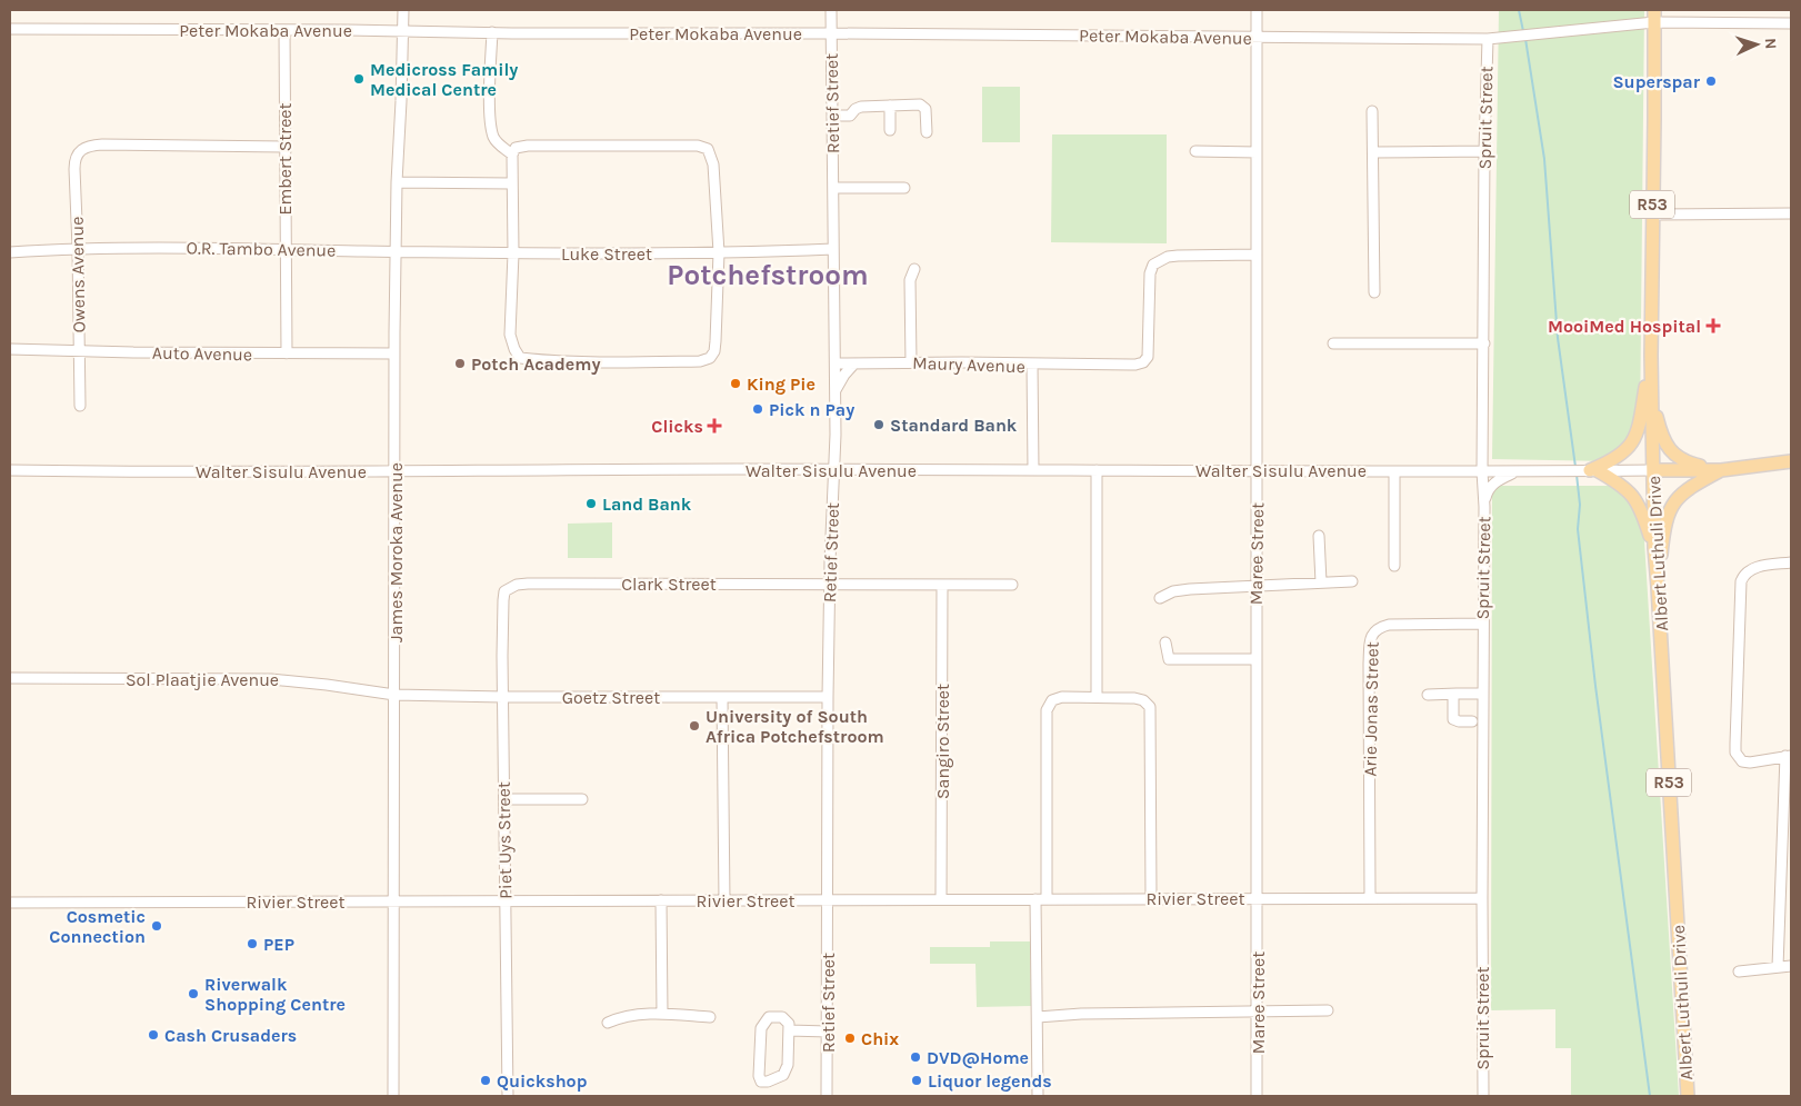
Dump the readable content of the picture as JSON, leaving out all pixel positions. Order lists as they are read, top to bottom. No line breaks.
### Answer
{"streets":{"main road":["R53","Albert Luthuli Drive"],"street":["Peter Mokaba Avenue","Retief Street","Spruit Street","Embert Street","O.R. Tambo Avenue","Luke Street","Owens Avenue","Auto Avenue","Maury Avenue","Walter Sisulu Avenue","James Moroka Avenue","Maree Street","Clark Street","Sol Plaatjie Avenue","Goetz Street","Arie Jonas Street","Sangiro Street","Piet Uys Street","Rivier Street"]},"crossings":[["Peter Mokaba Avenue","Retief Street"],["Peter Mokaba Avenue","Spruit Street"],["Peter Mokaba Avenue","Embert Street"],["Peter Mokaba Avenue","James Moroka Avenue"],["Peter Mokaba Avenue","Maree Street"],["Peter Mokaba Avenue","Albert Luthuli Drive"],["Retief Street","Luke Street"],["Retief Street","Maury Avenue"],["Retief Street","Walter Sisulu Avenue"],["Retief Street","Clark Street"],["Retief Street","Goetz Street"],["Retief Street","Rivier Street"],["Spruit Street","Walter Sisulu Avenue"],["Spruit Street","Arie Jonas Street"],["Spruit Street","Rivier Street"],["Embert Street","O.R. Tambo Avenue"],["Embert Street","Owens Avenue"],["Embert Street","Auto Avenue"],["O.R. Tambo Avenue","Luke Street"],["O.R. Tambo Avenue","Owens Avenue"],["O.R. Tambo Avenue","James Moroka Avenue"],["Owens Avenue","Auto Avenue"],["Auto Avenue","James Moroka Avenue"],["Maury Avenue","Walter Sisulu Avenue"],["Walter Sisulu Avenue","James Moroka Avenue"],["Walter Sisulu Avenue","Maree Street"],["Walter Sisulu Avenue","Albert Luthuli Drive"],["James Moroka Avenue","Sol Plaatjie Avenue"],["James Moroka Avenue","Goetz Street"],["James Moroka Avenue","Rivier Street"],["Maree Street","Rivier Street"],["Clark Street","Sangiro Street"],["Clark Street","Piet Uys Street"],["Sol Plaatjie Avenue","Goetz Street"],["Goetz Street","Piet Uys Street"],["Arie Jonas Street","Rivier Street"],["Sangiro Street","Rivier Street"],["Piet Uys Street","Rivier Street"]],"districts":["Potchefstroom"],"places":{"other":["Medicross Family Medical Centre","Superspar","Potch Academy","King Pie","Pick n Pay","Standard Bank","Land Bank","University of South Africa Potchefstroom","Cosmetic Connection","PEP","Riverwalk Shopping Centre","Cash Crusaders","Chix","DVD@Home","Quickshop","Liquor legends"],"health":["MooiMed Hospital","Clicks"]},"north":"right"}
